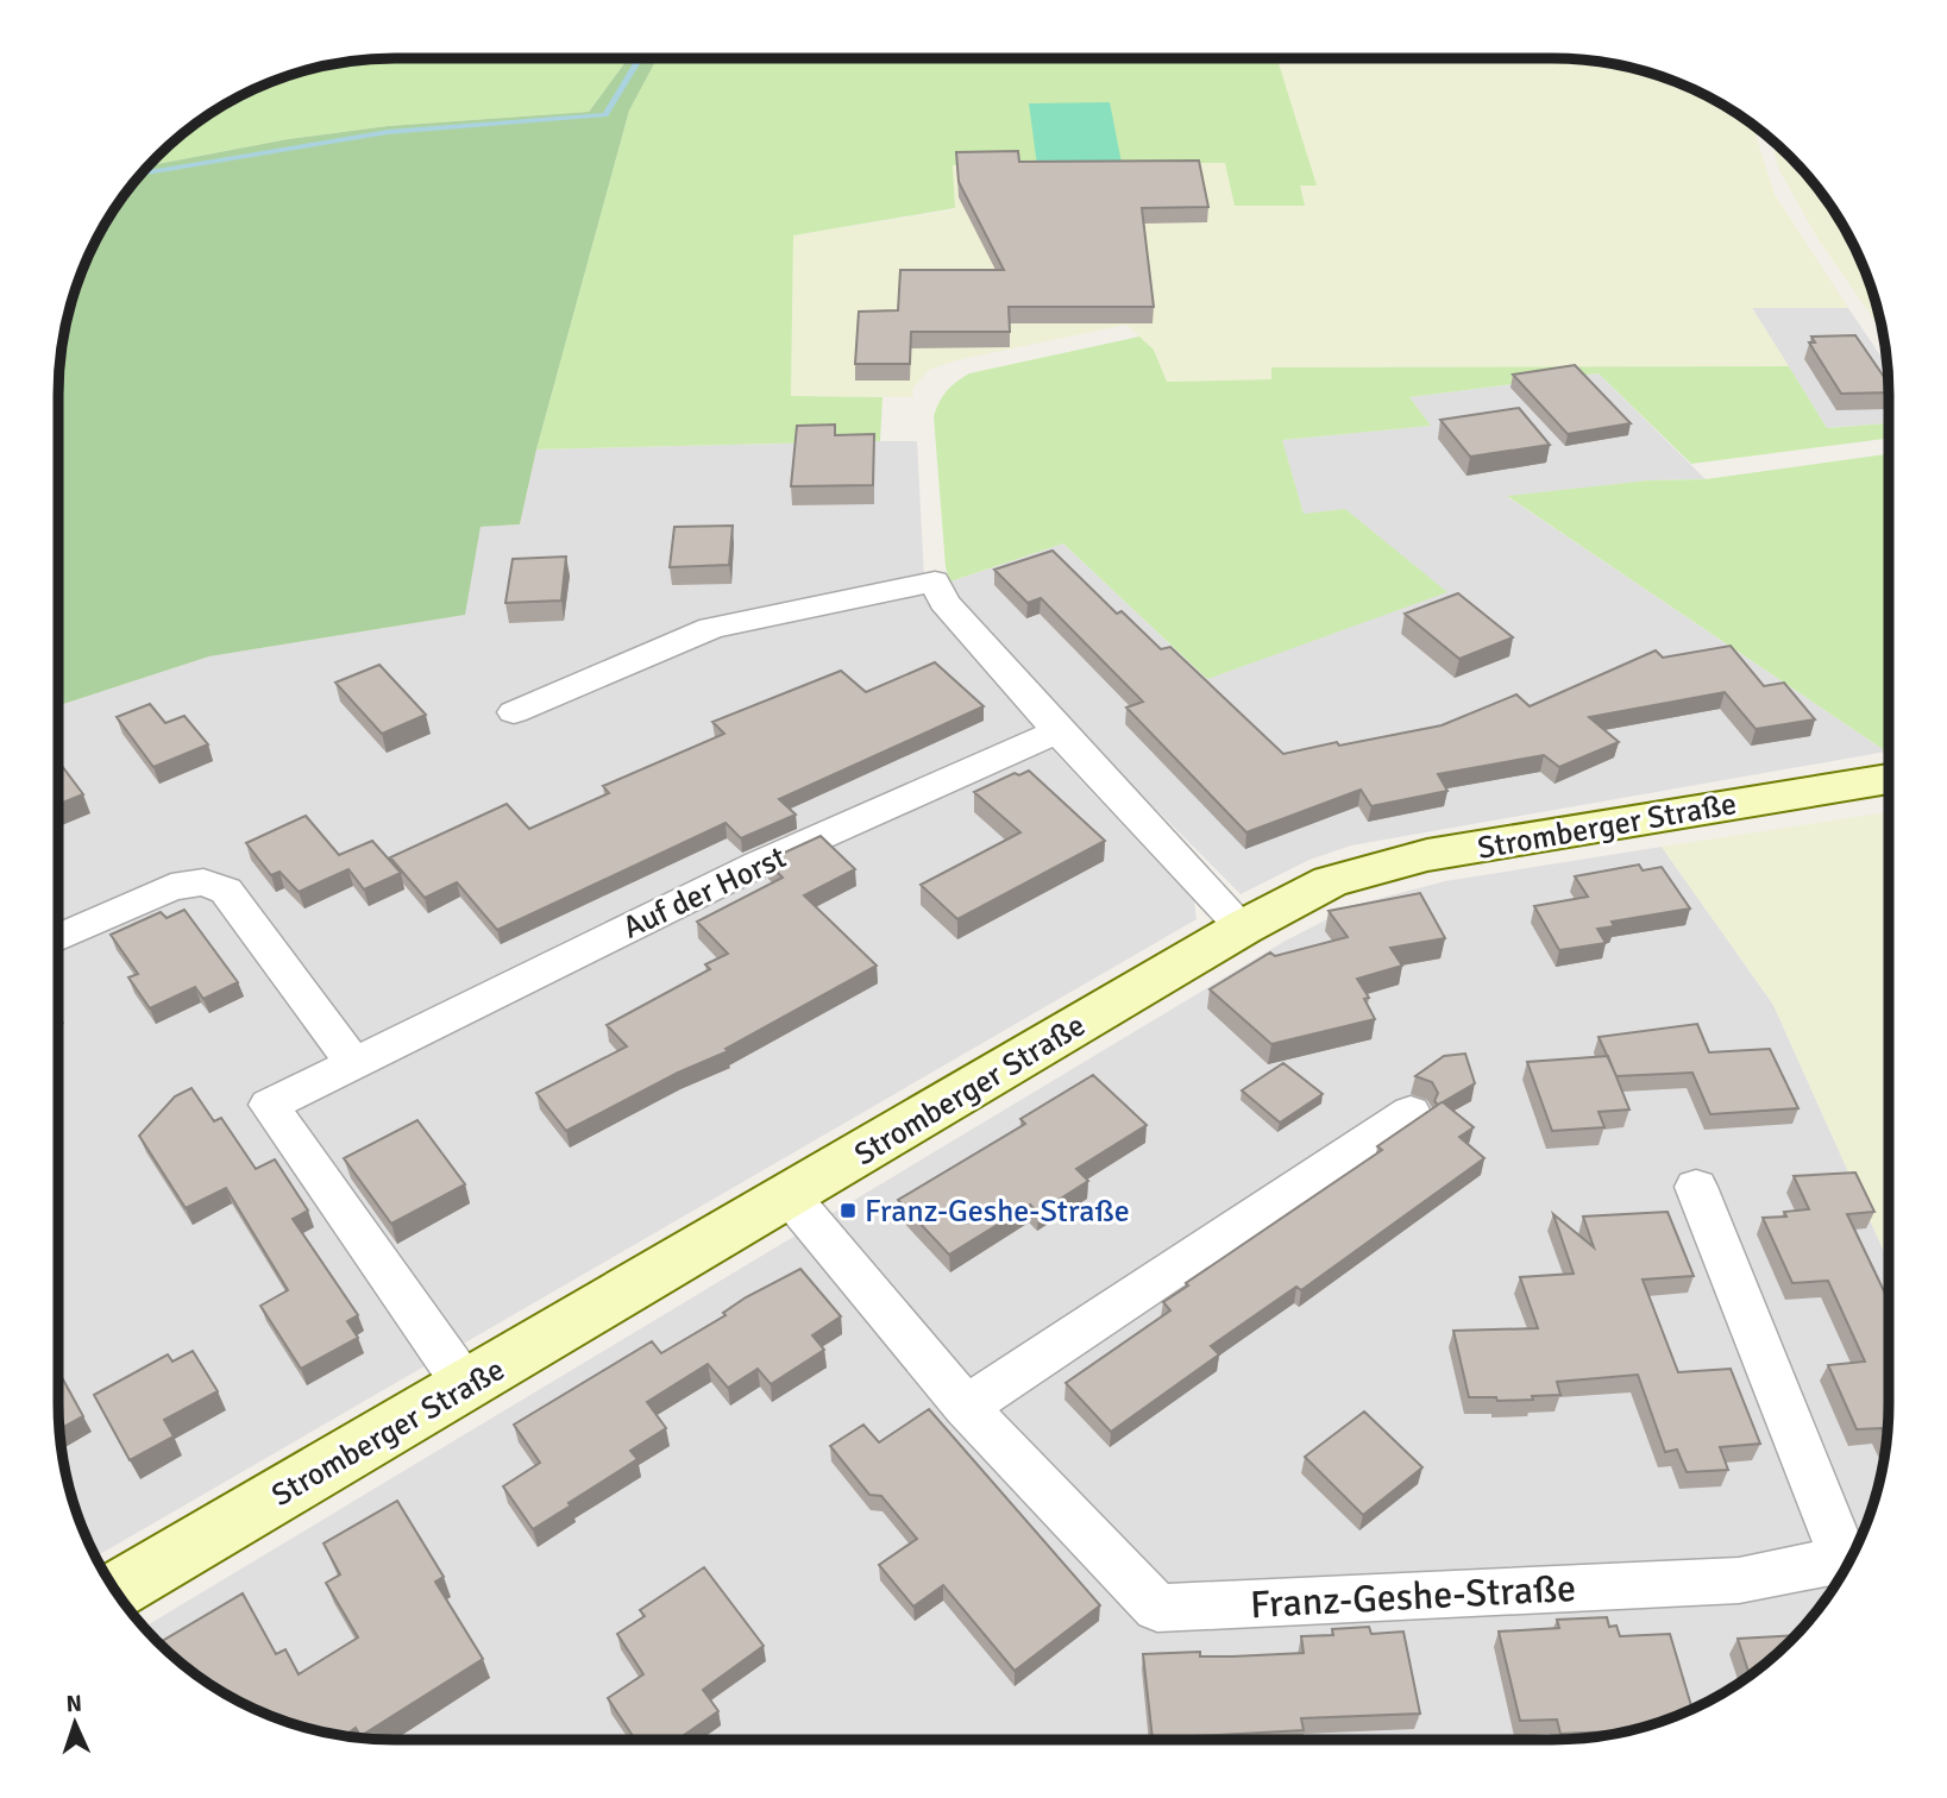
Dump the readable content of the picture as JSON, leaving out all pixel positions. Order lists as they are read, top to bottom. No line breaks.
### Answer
{"streets":{"main road":["Stromberger Straße"],"street":["Auf der Horst","Franz-Geshe-Straße"]},"crossings":[["Stromberger Straße","Auf der Horst"],["Stromberger Straße","Franz-Geshe-Straße"]],"places":{"transit":["Franz-Geshe-Straße"]},"north":"top"}
